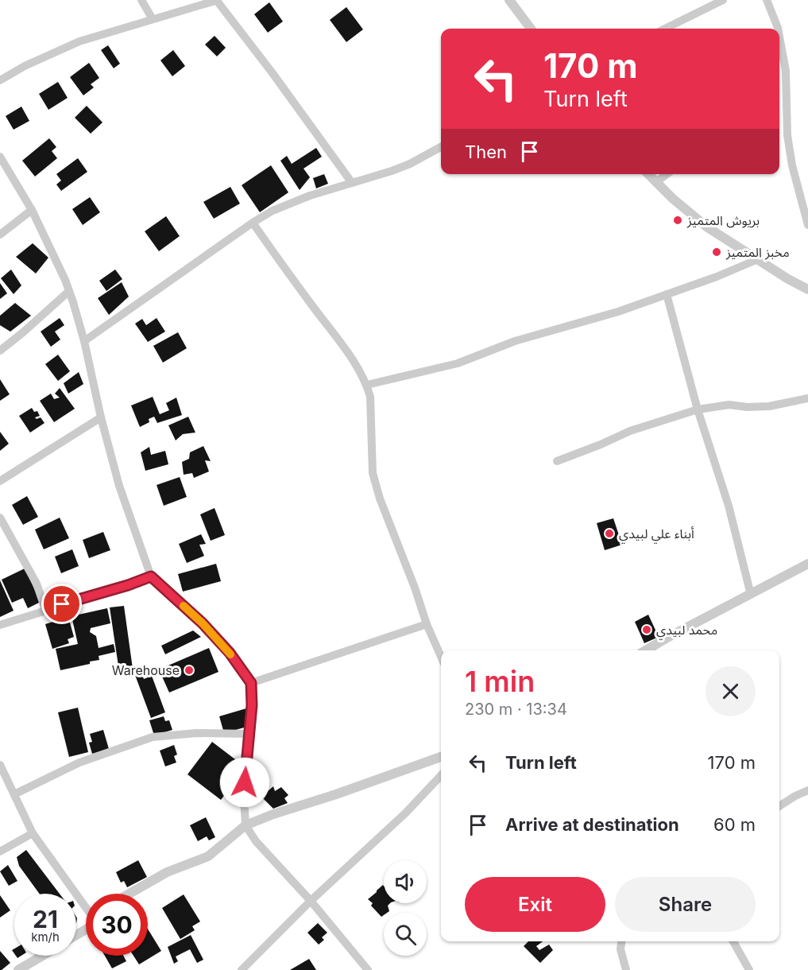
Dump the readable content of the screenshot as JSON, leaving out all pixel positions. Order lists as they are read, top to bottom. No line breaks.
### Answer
{"places":["بريوش المتميز","مخبز المتميز","أبناء علي لبيدي","محمد لبيدي","Warehouse"],"page":{"turn":["170 m","Turn left"],"then":"Then","heading":["1 min","230 m · 13:34"],"list":[{"name":"Turn left","value":"170 m"},{"name":"Arrive at destination","value":"60 m"}],"buttons":["Exit","Share"],"speed":"21 km/h","limit":"30"}}
